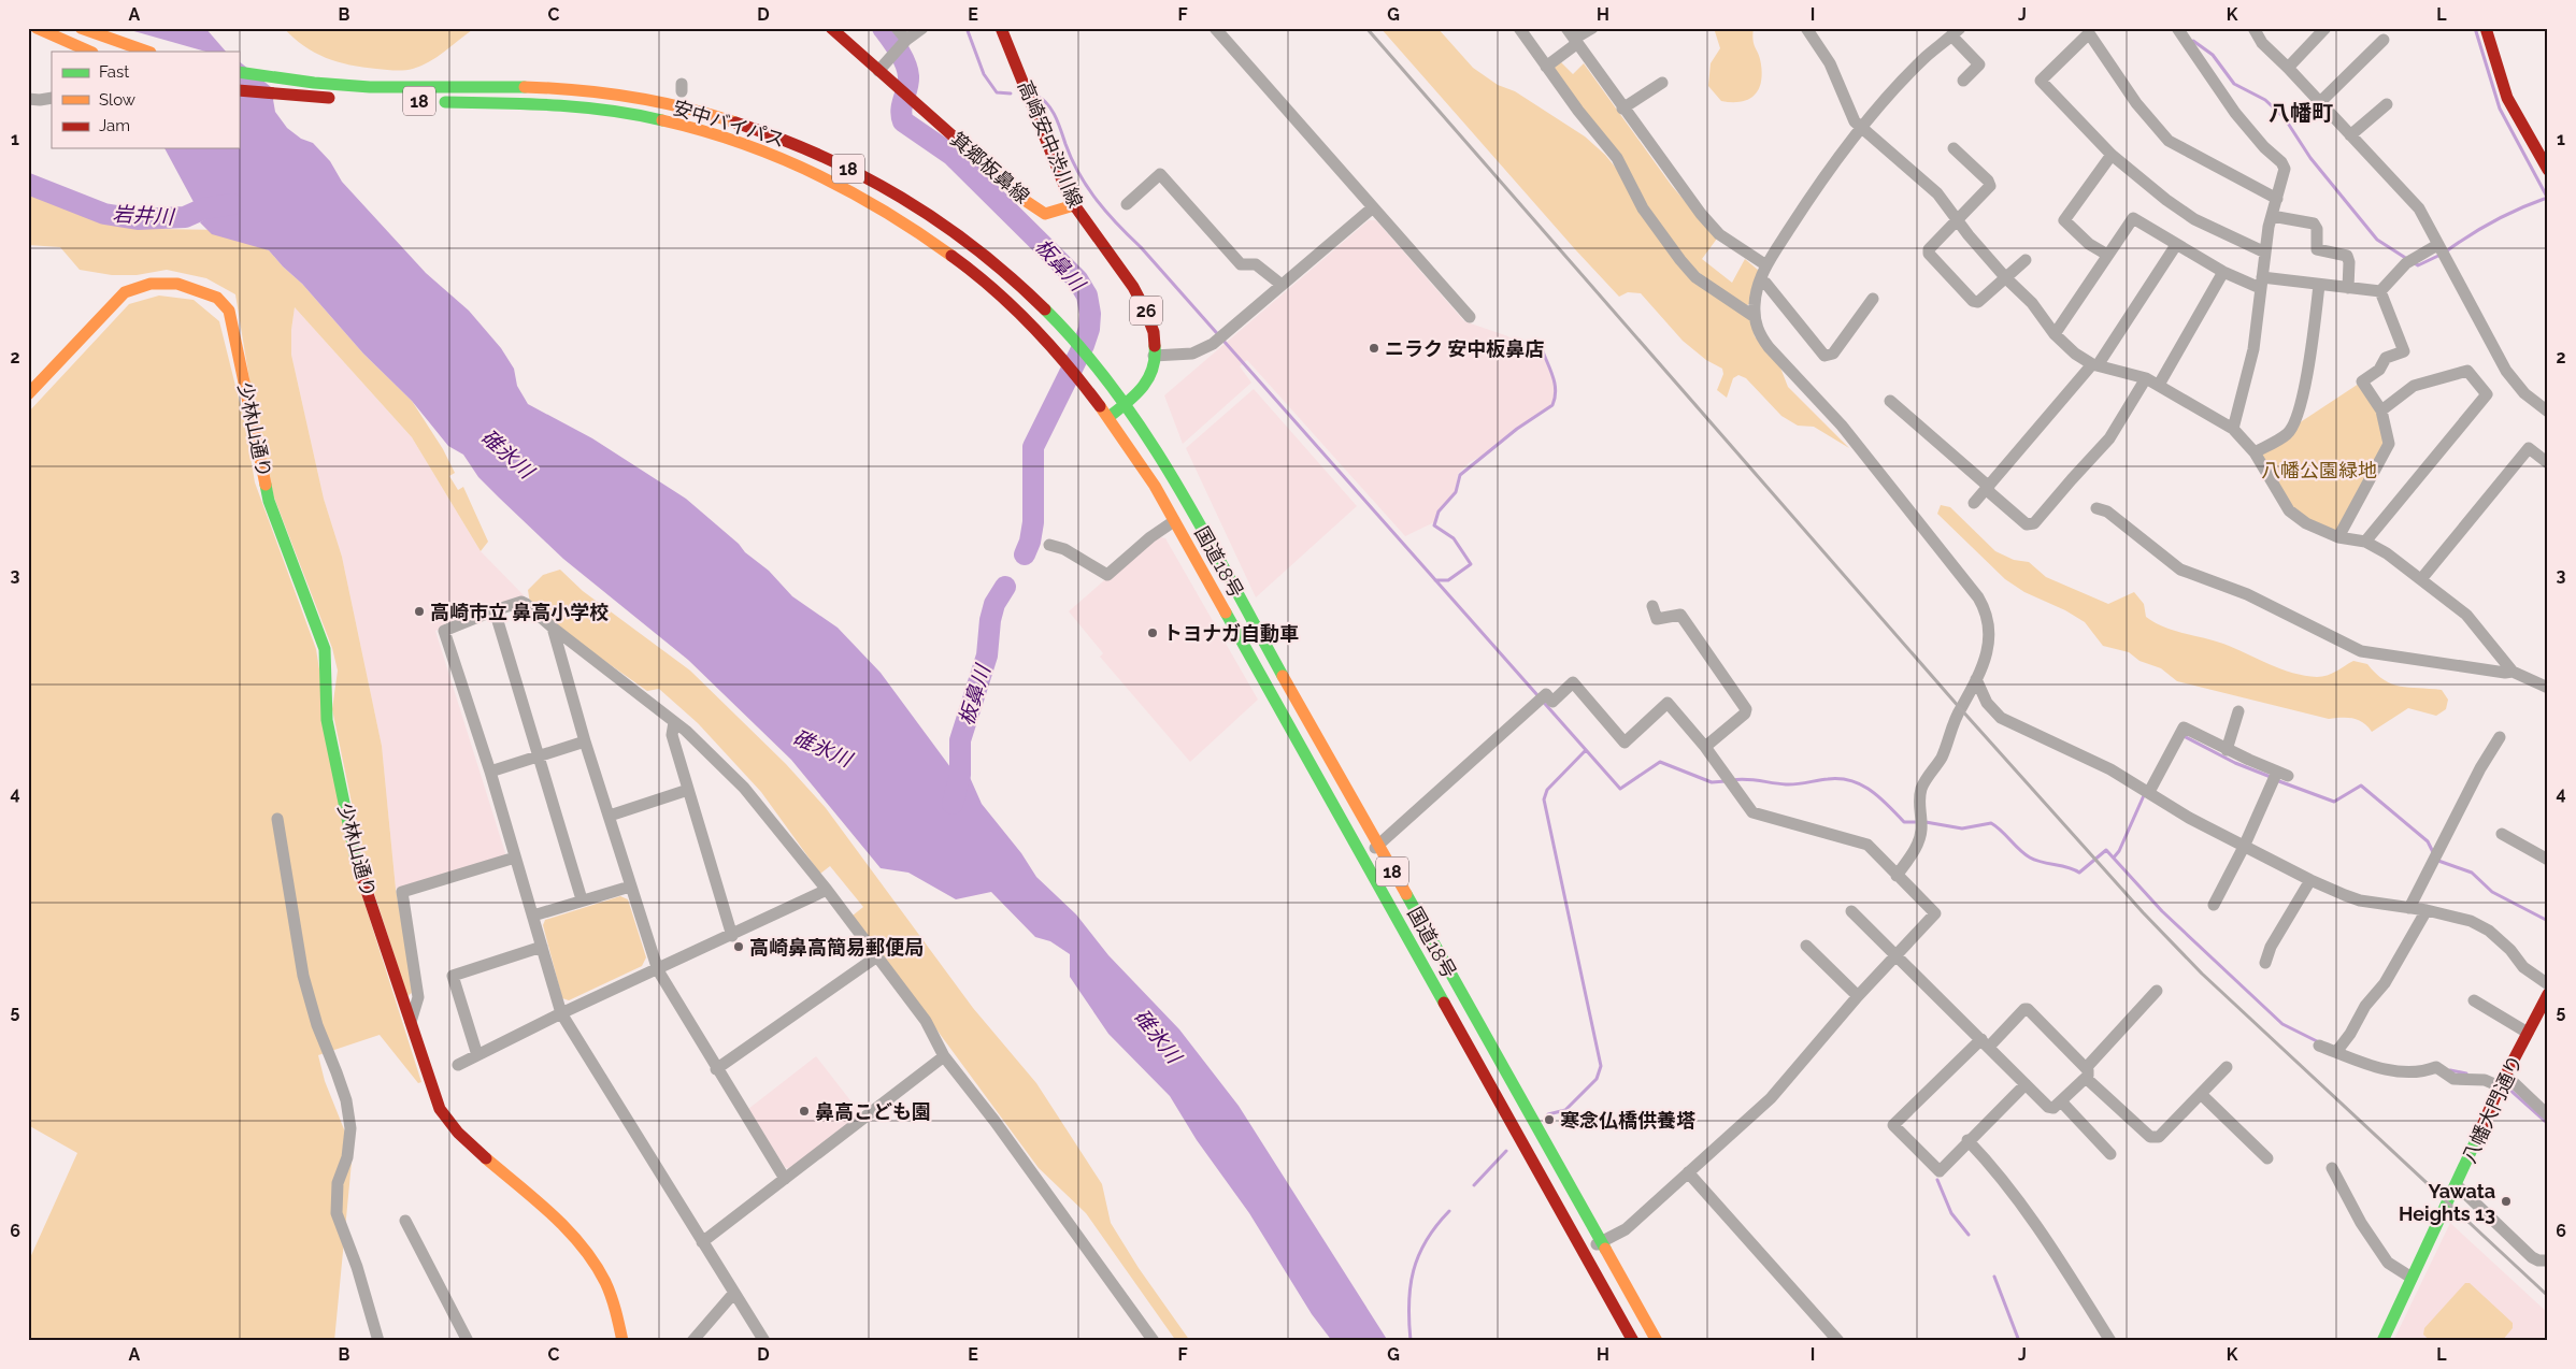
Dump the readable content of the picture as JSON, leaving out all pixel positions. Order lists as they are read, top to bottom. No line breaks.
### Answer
{"streets":{"main road":["18","安中バイパス","高崎安中渋川線","箕郷板鼻線","26","少林山通り","国道18号","八幡大門通り"]},"crossings":[["安中バイパス","高崎安中渋川線"],["安中バイパス","国道18号"],["高崎安中渋川線","箕郷板鼻線"],["高崎安中渋川線","国道18号"]],"districts":["八幡町"],"water":["岩井川","板鼻川","碓氷川"],"parks":["八幡公園緑地"],"places":["ニラク 安中板鼻店","高崎市立 鼻高小学校","トヨナガ自動車","高崎鼻高簡易郵便局","鼻高こども園","寒念仏橋供養塔","Yawata Heights 13"],"legend":["Fast","Slow","Jam"],"grid":{"columns":["A","B","C","D","E","F","G","H","I","J","K","L"],"rows":["1","2","3","4","5","6"]}}
